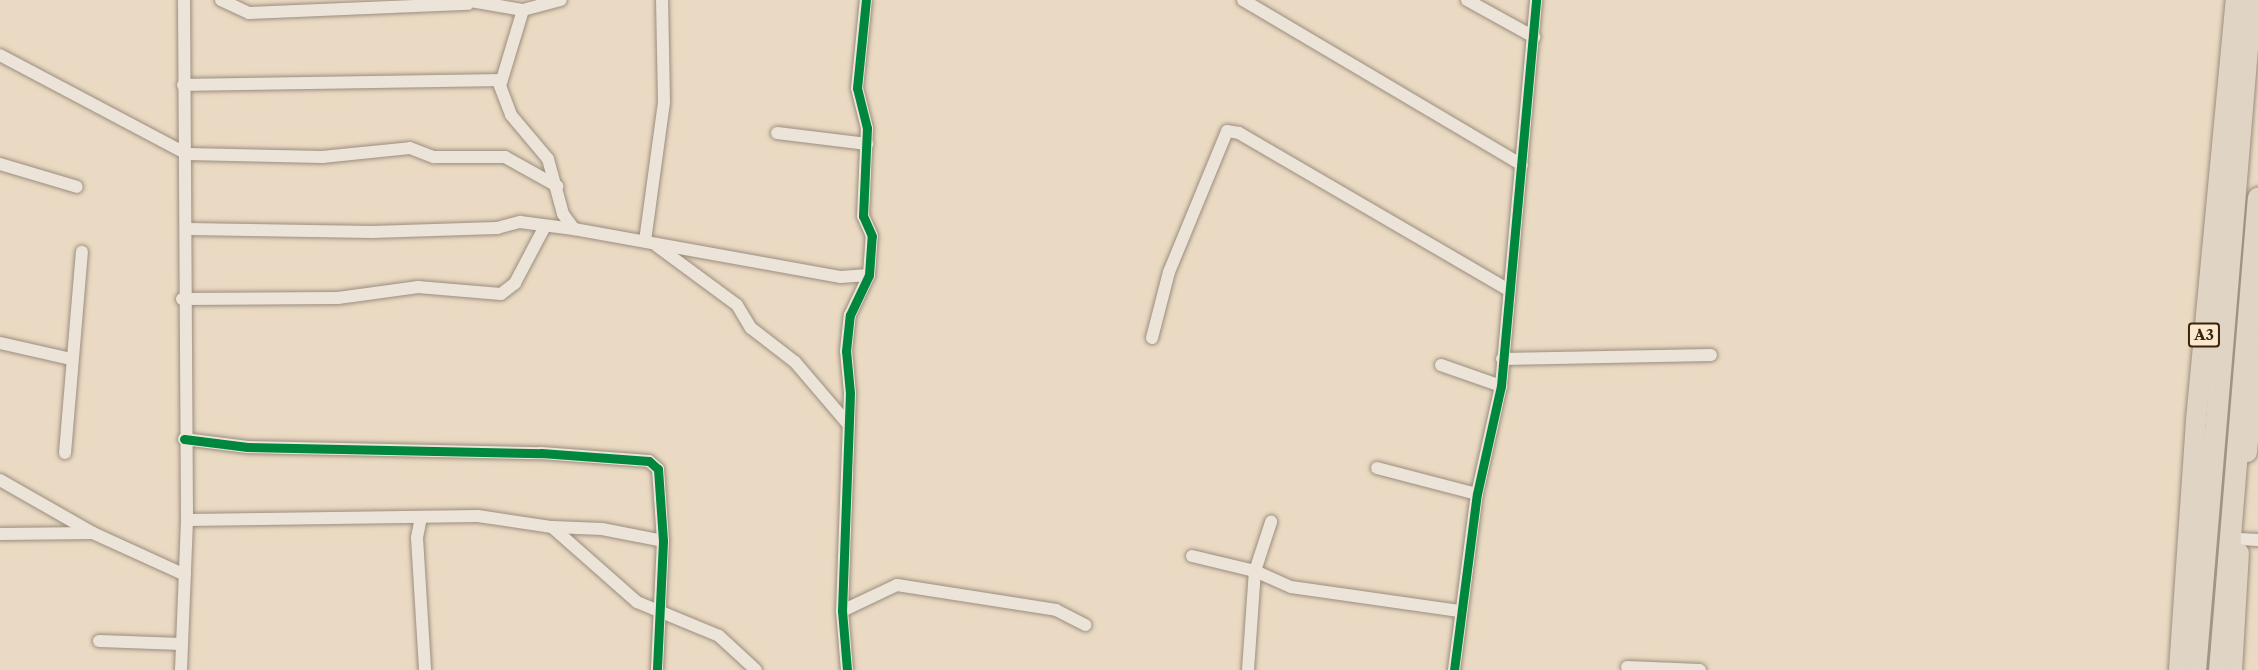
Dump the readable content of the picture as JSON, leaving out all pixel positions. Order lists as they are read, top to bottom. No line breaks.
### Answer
{"streets":{"highway":["A3"]}}
